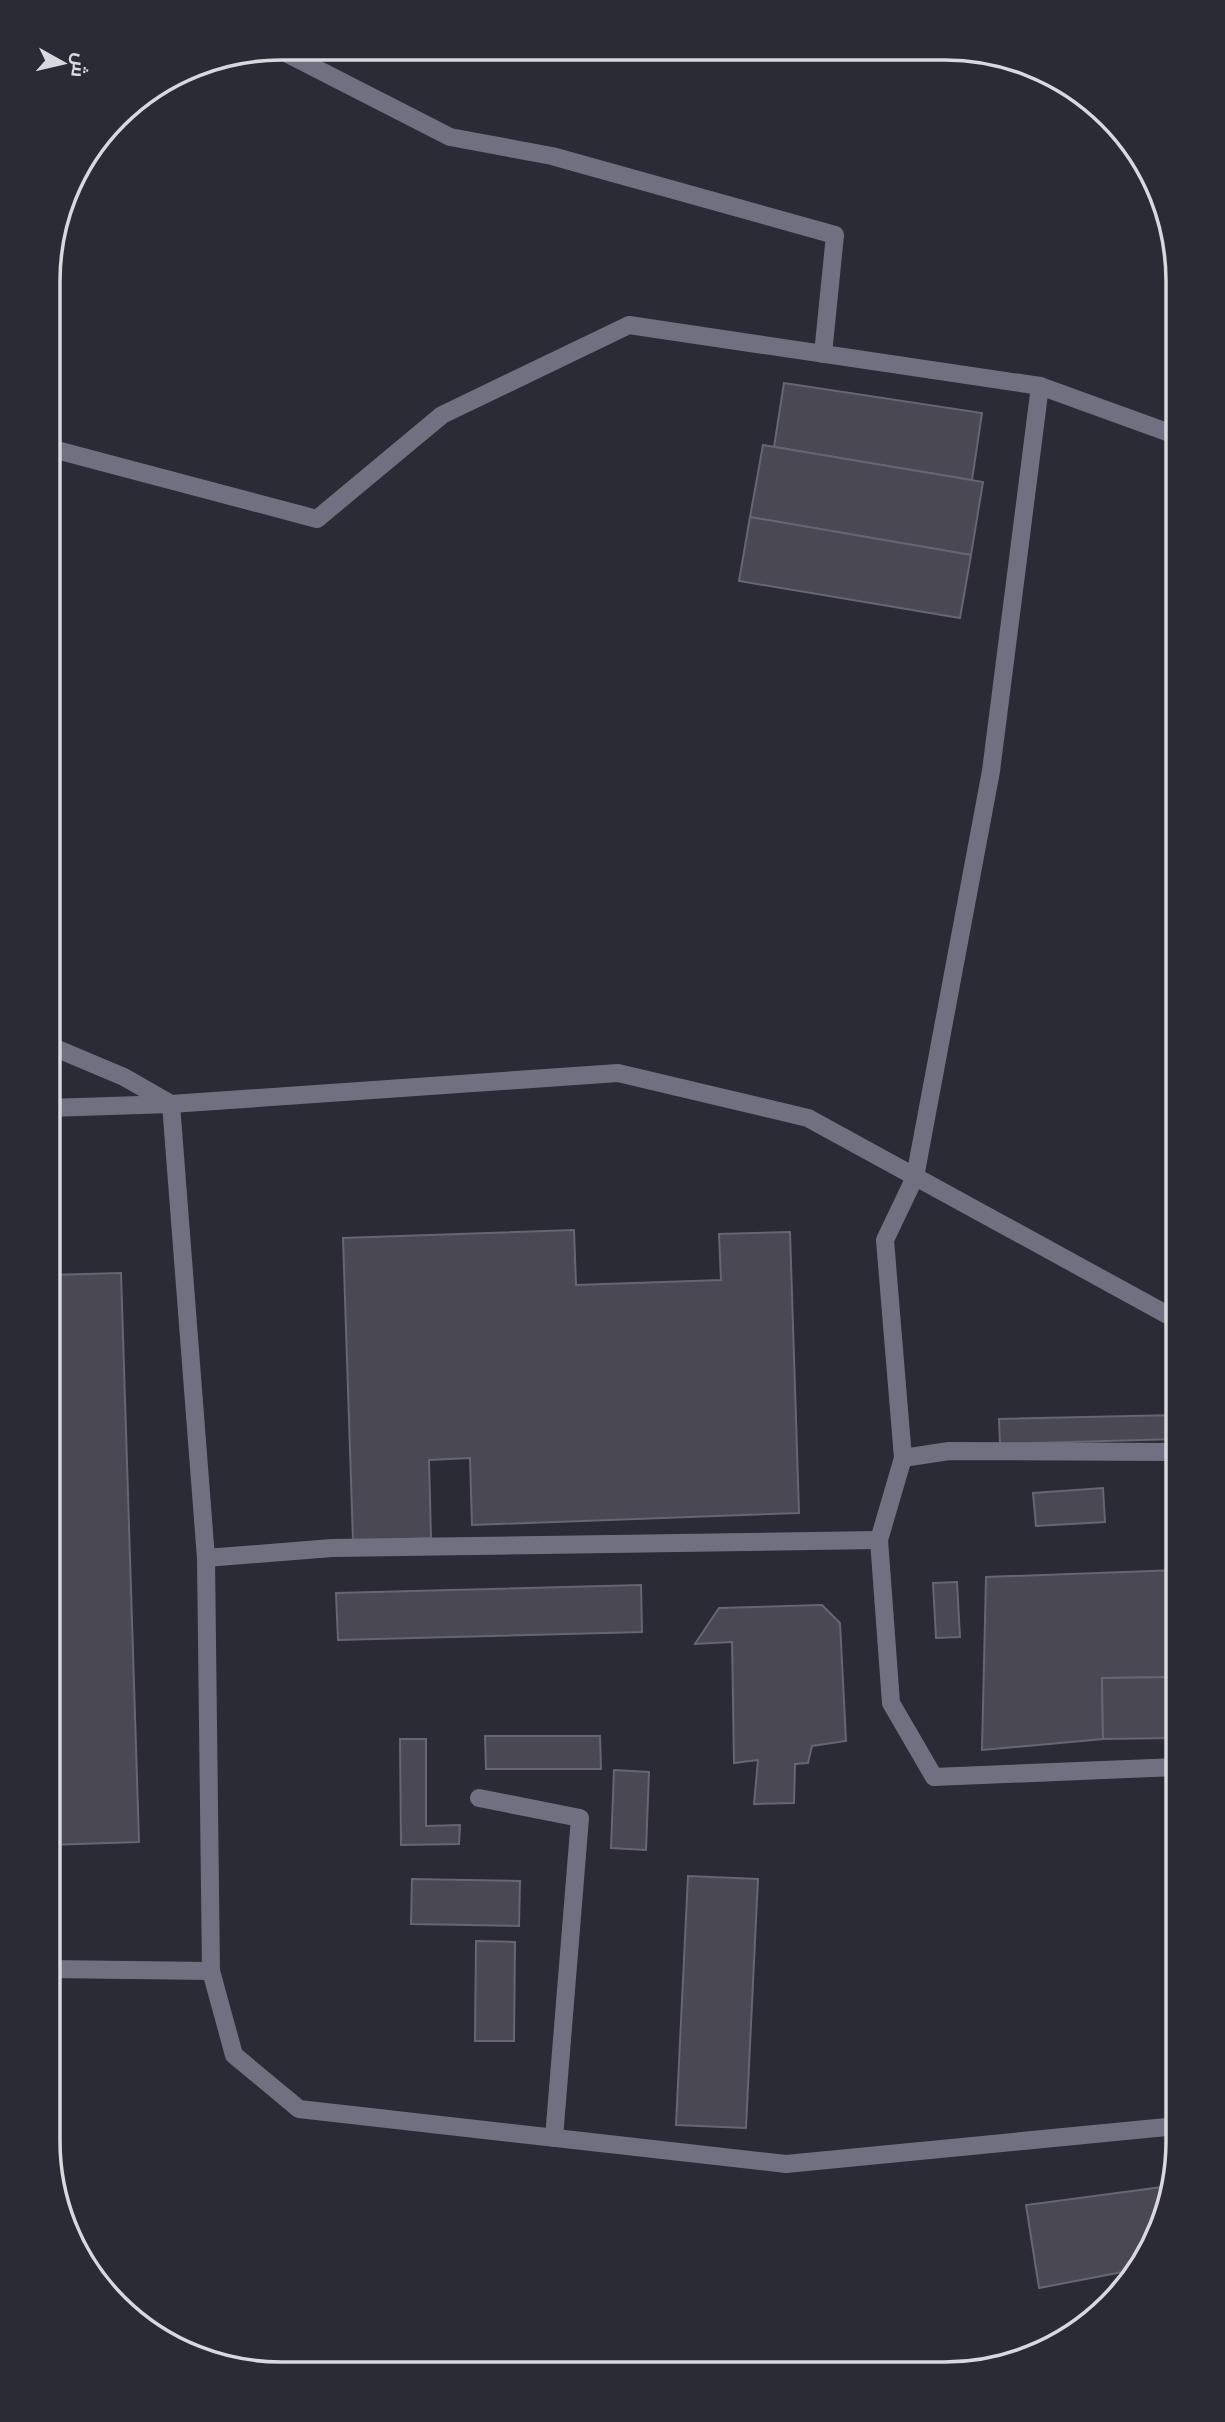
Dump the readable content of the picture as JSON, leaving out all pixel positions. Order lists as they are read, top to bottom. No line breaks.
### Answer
{"north":"right"}
